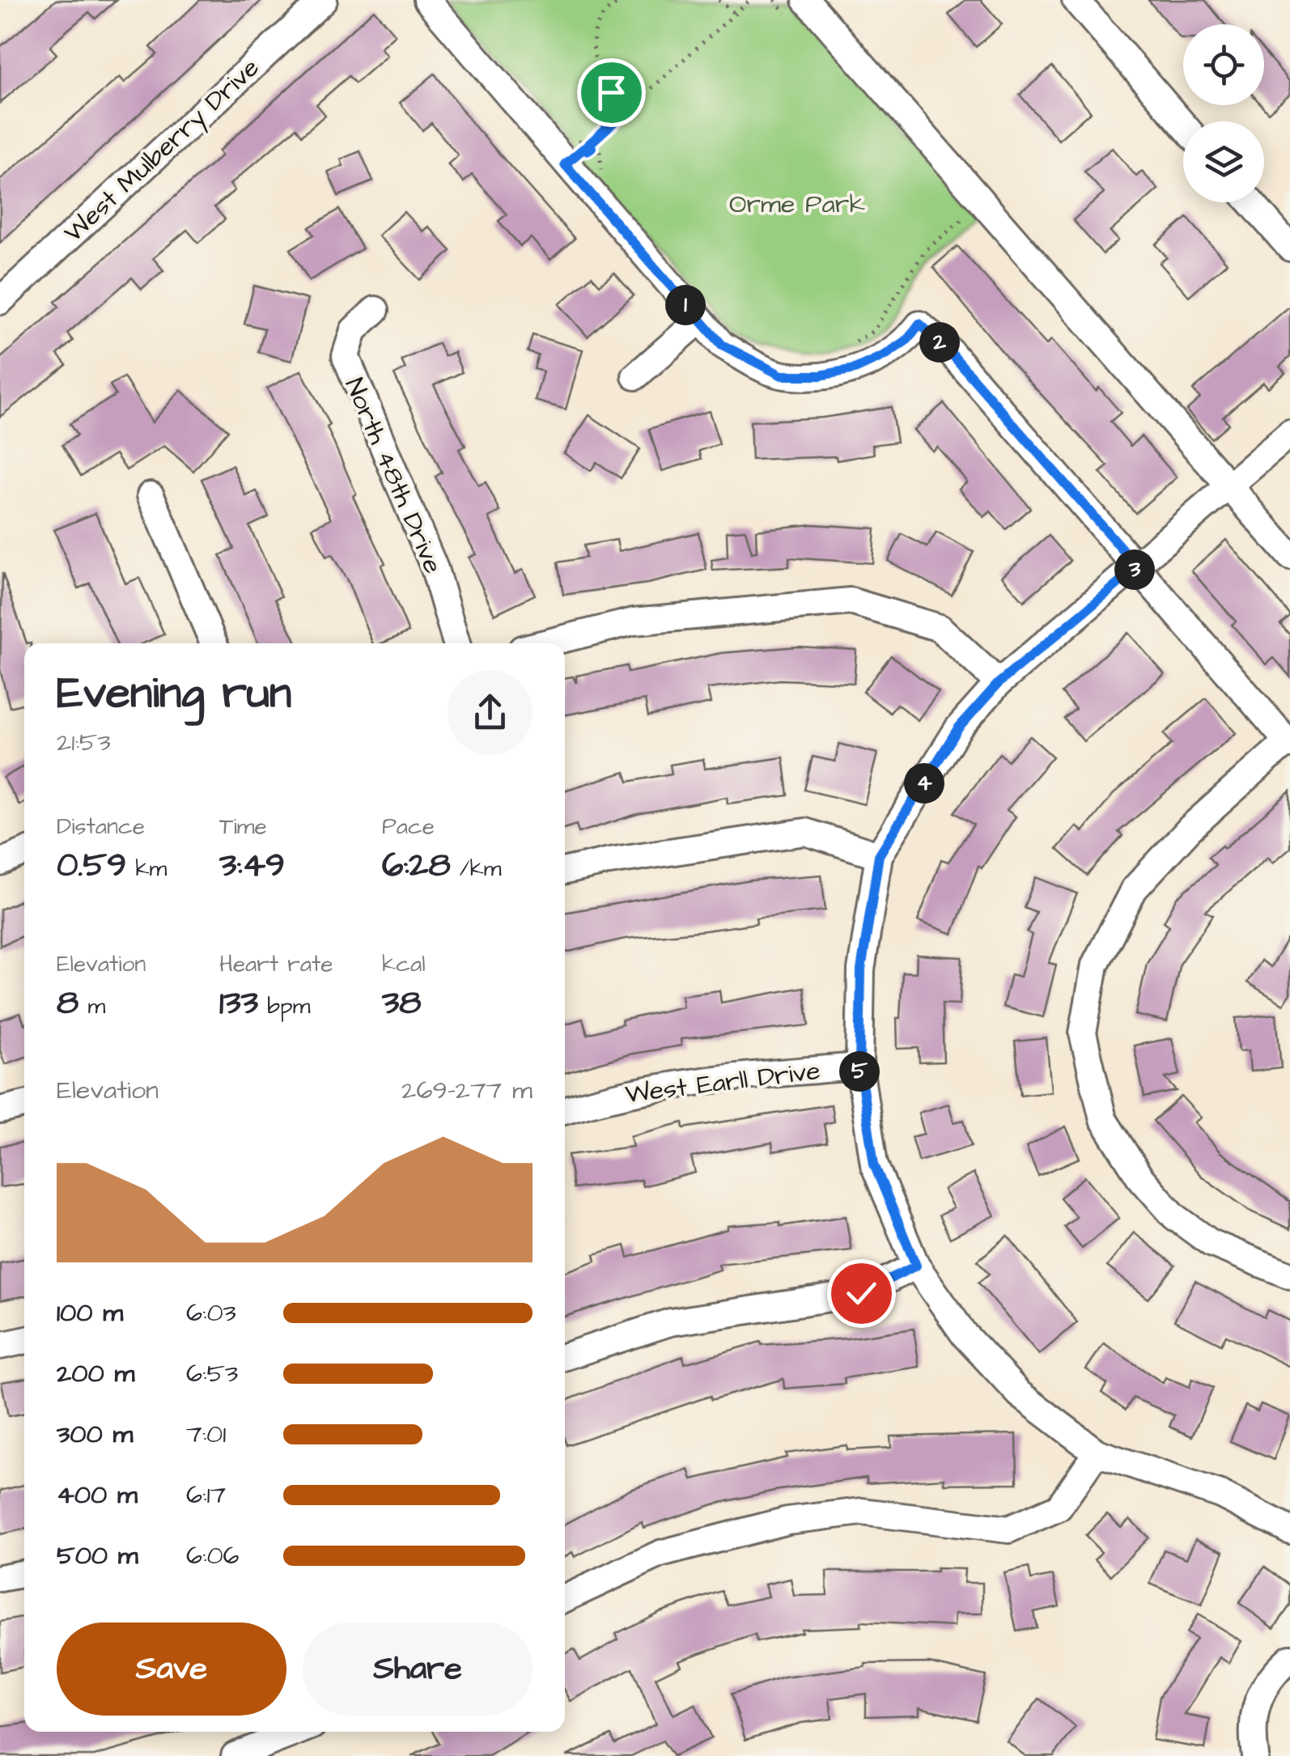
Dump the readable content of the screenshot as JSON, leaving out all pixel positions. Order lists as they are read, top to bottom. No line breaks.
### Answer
{"streets":{"street":["West Mulberry Drive","North 48th Drive","West Earll Drive"]},"parks":["Orme Park"],"page":{"pins":["1","2","3","4","5"],"heading":["Evening run","21:53"],"stats":[["Distance","0.59 km"],["Time","3:49"],["Pace","6:28 /km"],["Elevation","8 m"],["Heart rate","133 bpm"],["kcal","38"]],"chart":["Elevation","269–277 m"],"list":[{"name":"100 m","note":"6:03"},{"name":"200 m","note":"6:53"},{"name":"300 m","note":"7:01"},{"name":"400 m","note":"6:17"},{"name":"500 m","note":"6:06"}],"buttons":["Save","Share"]}}
